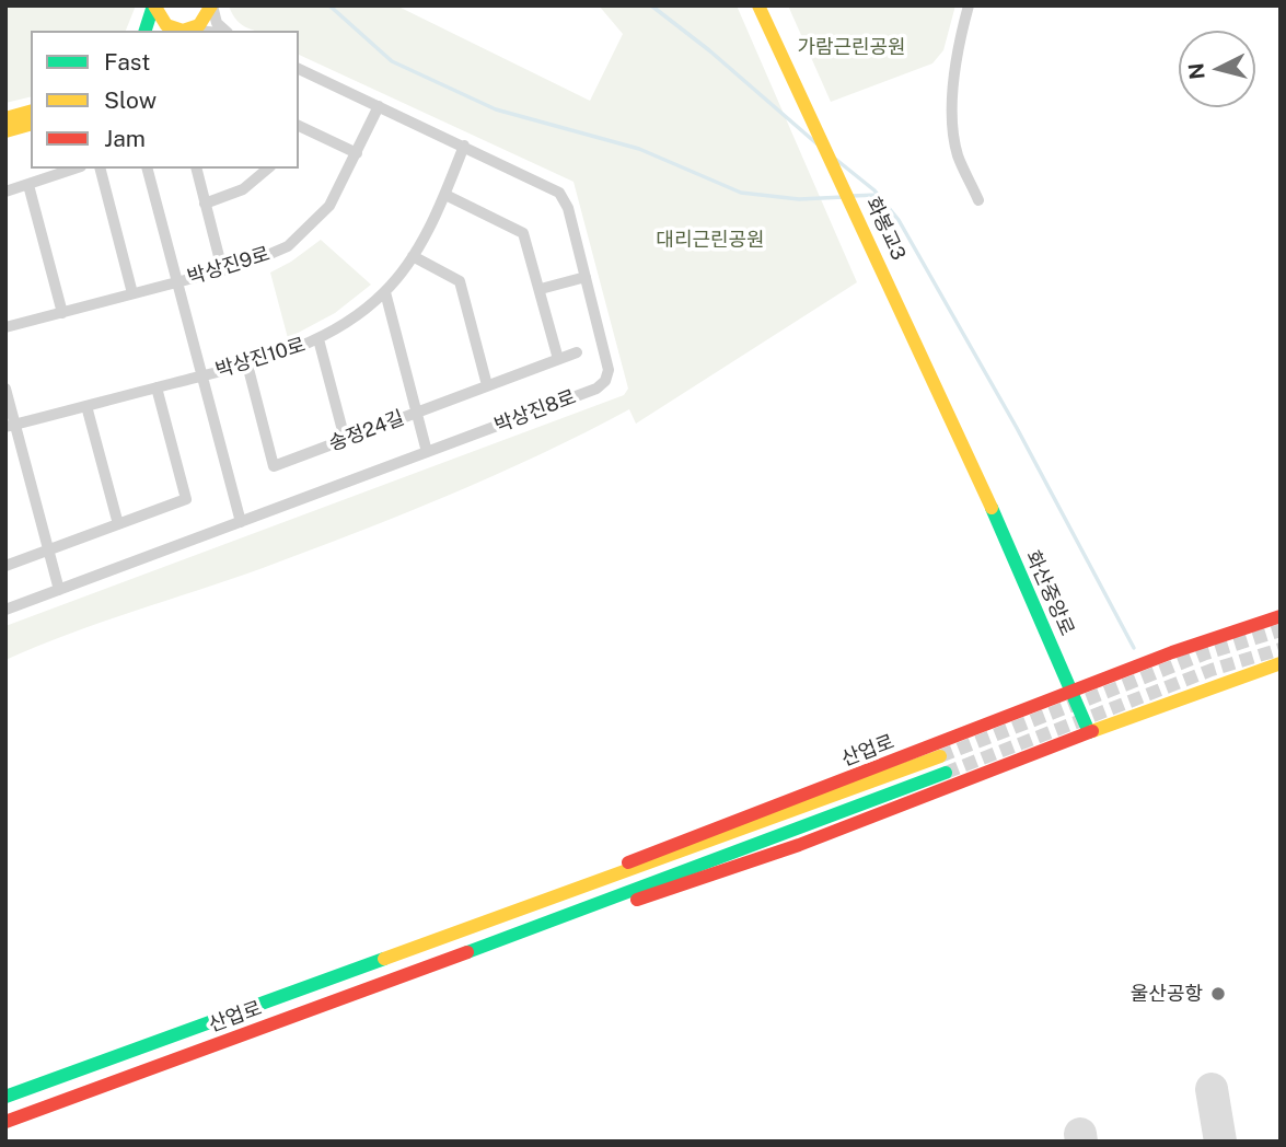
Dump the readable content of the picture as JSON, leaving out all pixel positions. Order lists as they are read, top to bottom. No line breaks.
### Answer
{"streets":{"main road":["화봉교3","화산중앙로","산업로"],"street":["박상진9로","박상진10로","박상진8로","송정24길"]},"crossings":[["화봉교3","화산중앙로"],["박상진9로","박상진8로"],["박상진10로","박상진8로"],["박상진10로","송정24길"],["화산중앙로","산업로"]],"parks":["가람근린공원","대리근린공원"],"places":["울산공항"],"legend":["Fast","Slow","Jam"],"north":"left"}
